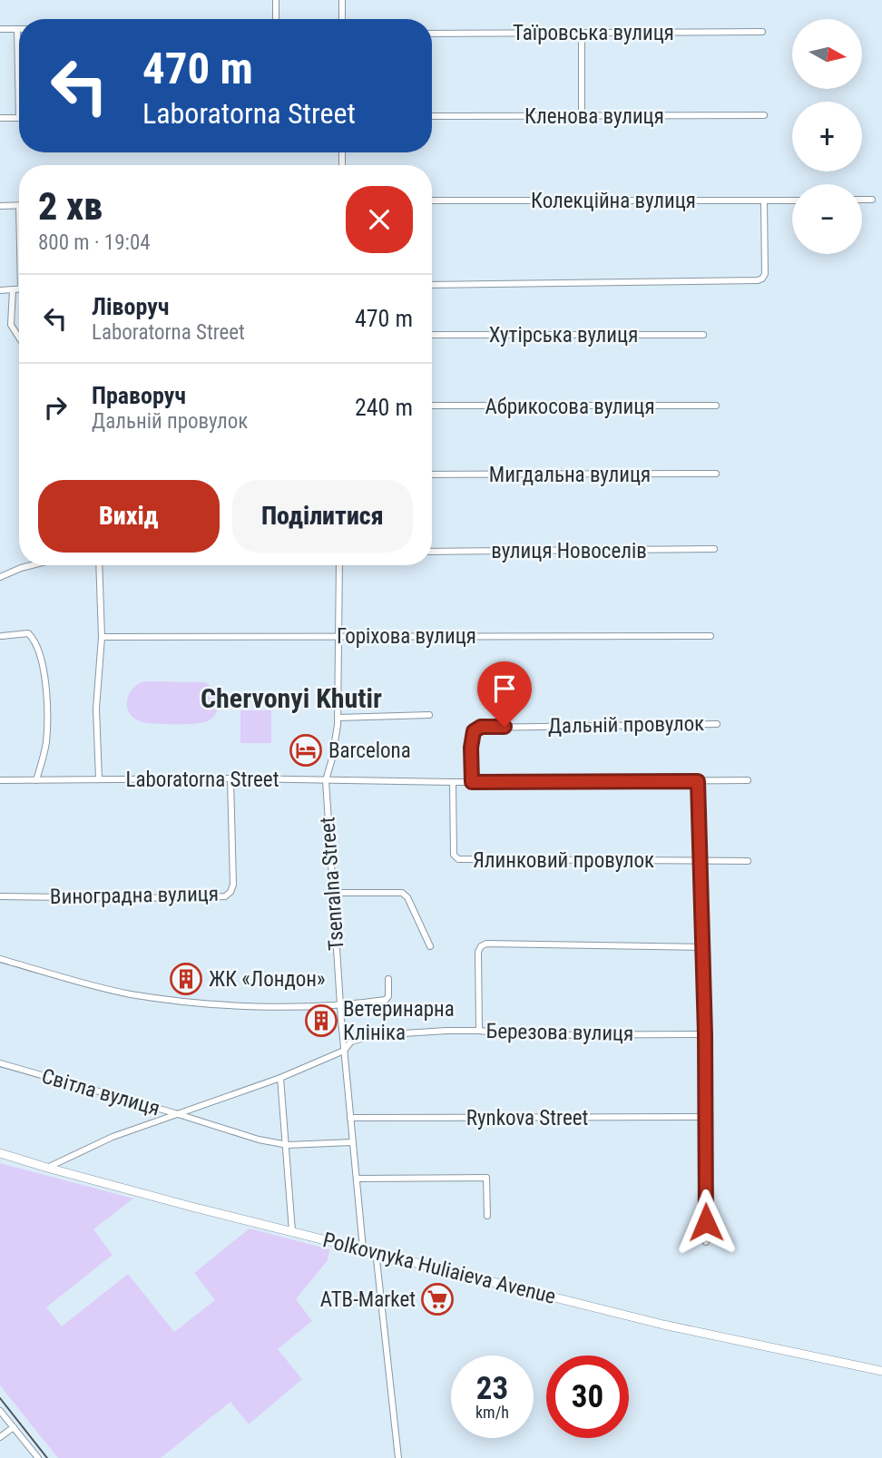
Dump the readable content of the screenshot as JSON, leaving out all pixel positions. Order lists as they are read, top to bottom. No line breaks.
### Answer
{"streets":{"main road":["Polkovnyka Huliaieva Avenue"],"street":["Таїровська вулиця","Кленова вулиця","Колекційна вулиця","Хутірська вулиця","Абрикосова вулиця","Мигдальна вулиця","вулиця Новоселів","Горіхова вулиця","Дальній провулок","Laboratorna Street","Ялинковий провулок","Tsenralna Street","Виноградна вулиця","Березова вулиця","Світла вулиця","Rynkova Street"]},"crossings":[["Горіхова вулиця","Tsenralna Street"],["Дальній провулок","Laboratorna Street"],["Laboratorna Street","Ялинковий провулок"],["Laboratorna Street","Tsenralna Street"],["Laboratorna Street","Виноградна вулиця"],["Tsenralna Street","Березова вулиця"],["Tsenralna Street","Світла вулиця"],["Tsenralna Street","Rynkova Street"],["Tsenralna Street","Polkovnyka Huliaieva Avenue"],["Березова вулиця","Світла вулиця"]],"districts":["Chervonyi Khutir"],"places":{"hotel":["Barcelona"],"building":["ЖК «Лондон»","Ветеринарна Клініка"],"supermarket":["ATB-Market"]},"north":"right","page":{"map_buttons":["+","−"],"turn":["470 m","Laboratorna Street"],"heading":["2 хв","800 m · 19:04"],"list":[{"name":"Ліворуч","note":"Laboratorna Street","value":"470 m"},{"name":"Праворуч","note":"Дальній провулок","value":"240 m"}],"buttons":["Вихід","Поділитися"],"speed":"23 km/h","limit":"30"}}
